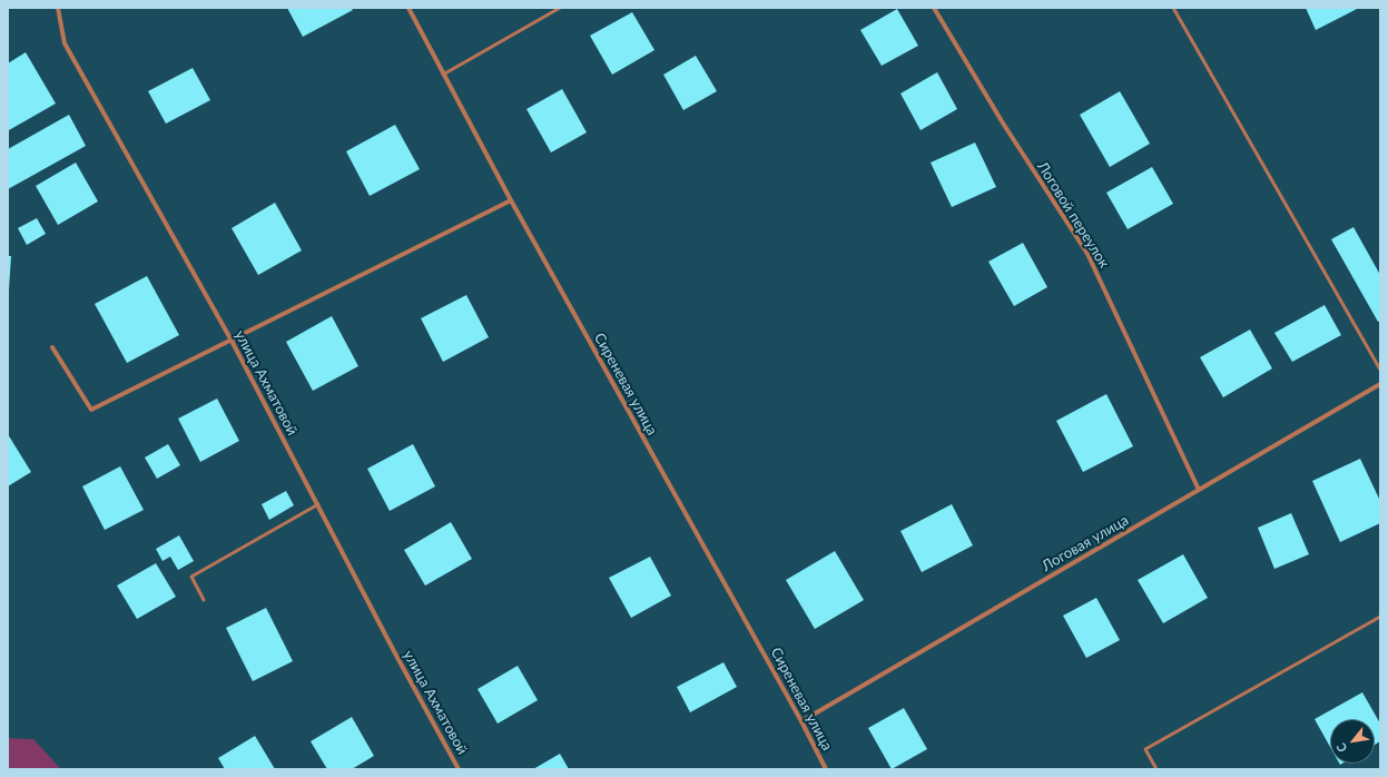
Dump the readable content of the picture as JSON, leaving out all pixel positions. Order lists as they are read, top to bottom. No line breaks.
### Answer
{"streets":{"street":["Логовой переулок","улица Ахматовой","Сиреневая улица","Логовая улица"]},"crossings":[["Логовой переулок","Логовая улица"],["Сиреневая улица","Логовая улица"]],"north":"bottom left"}
